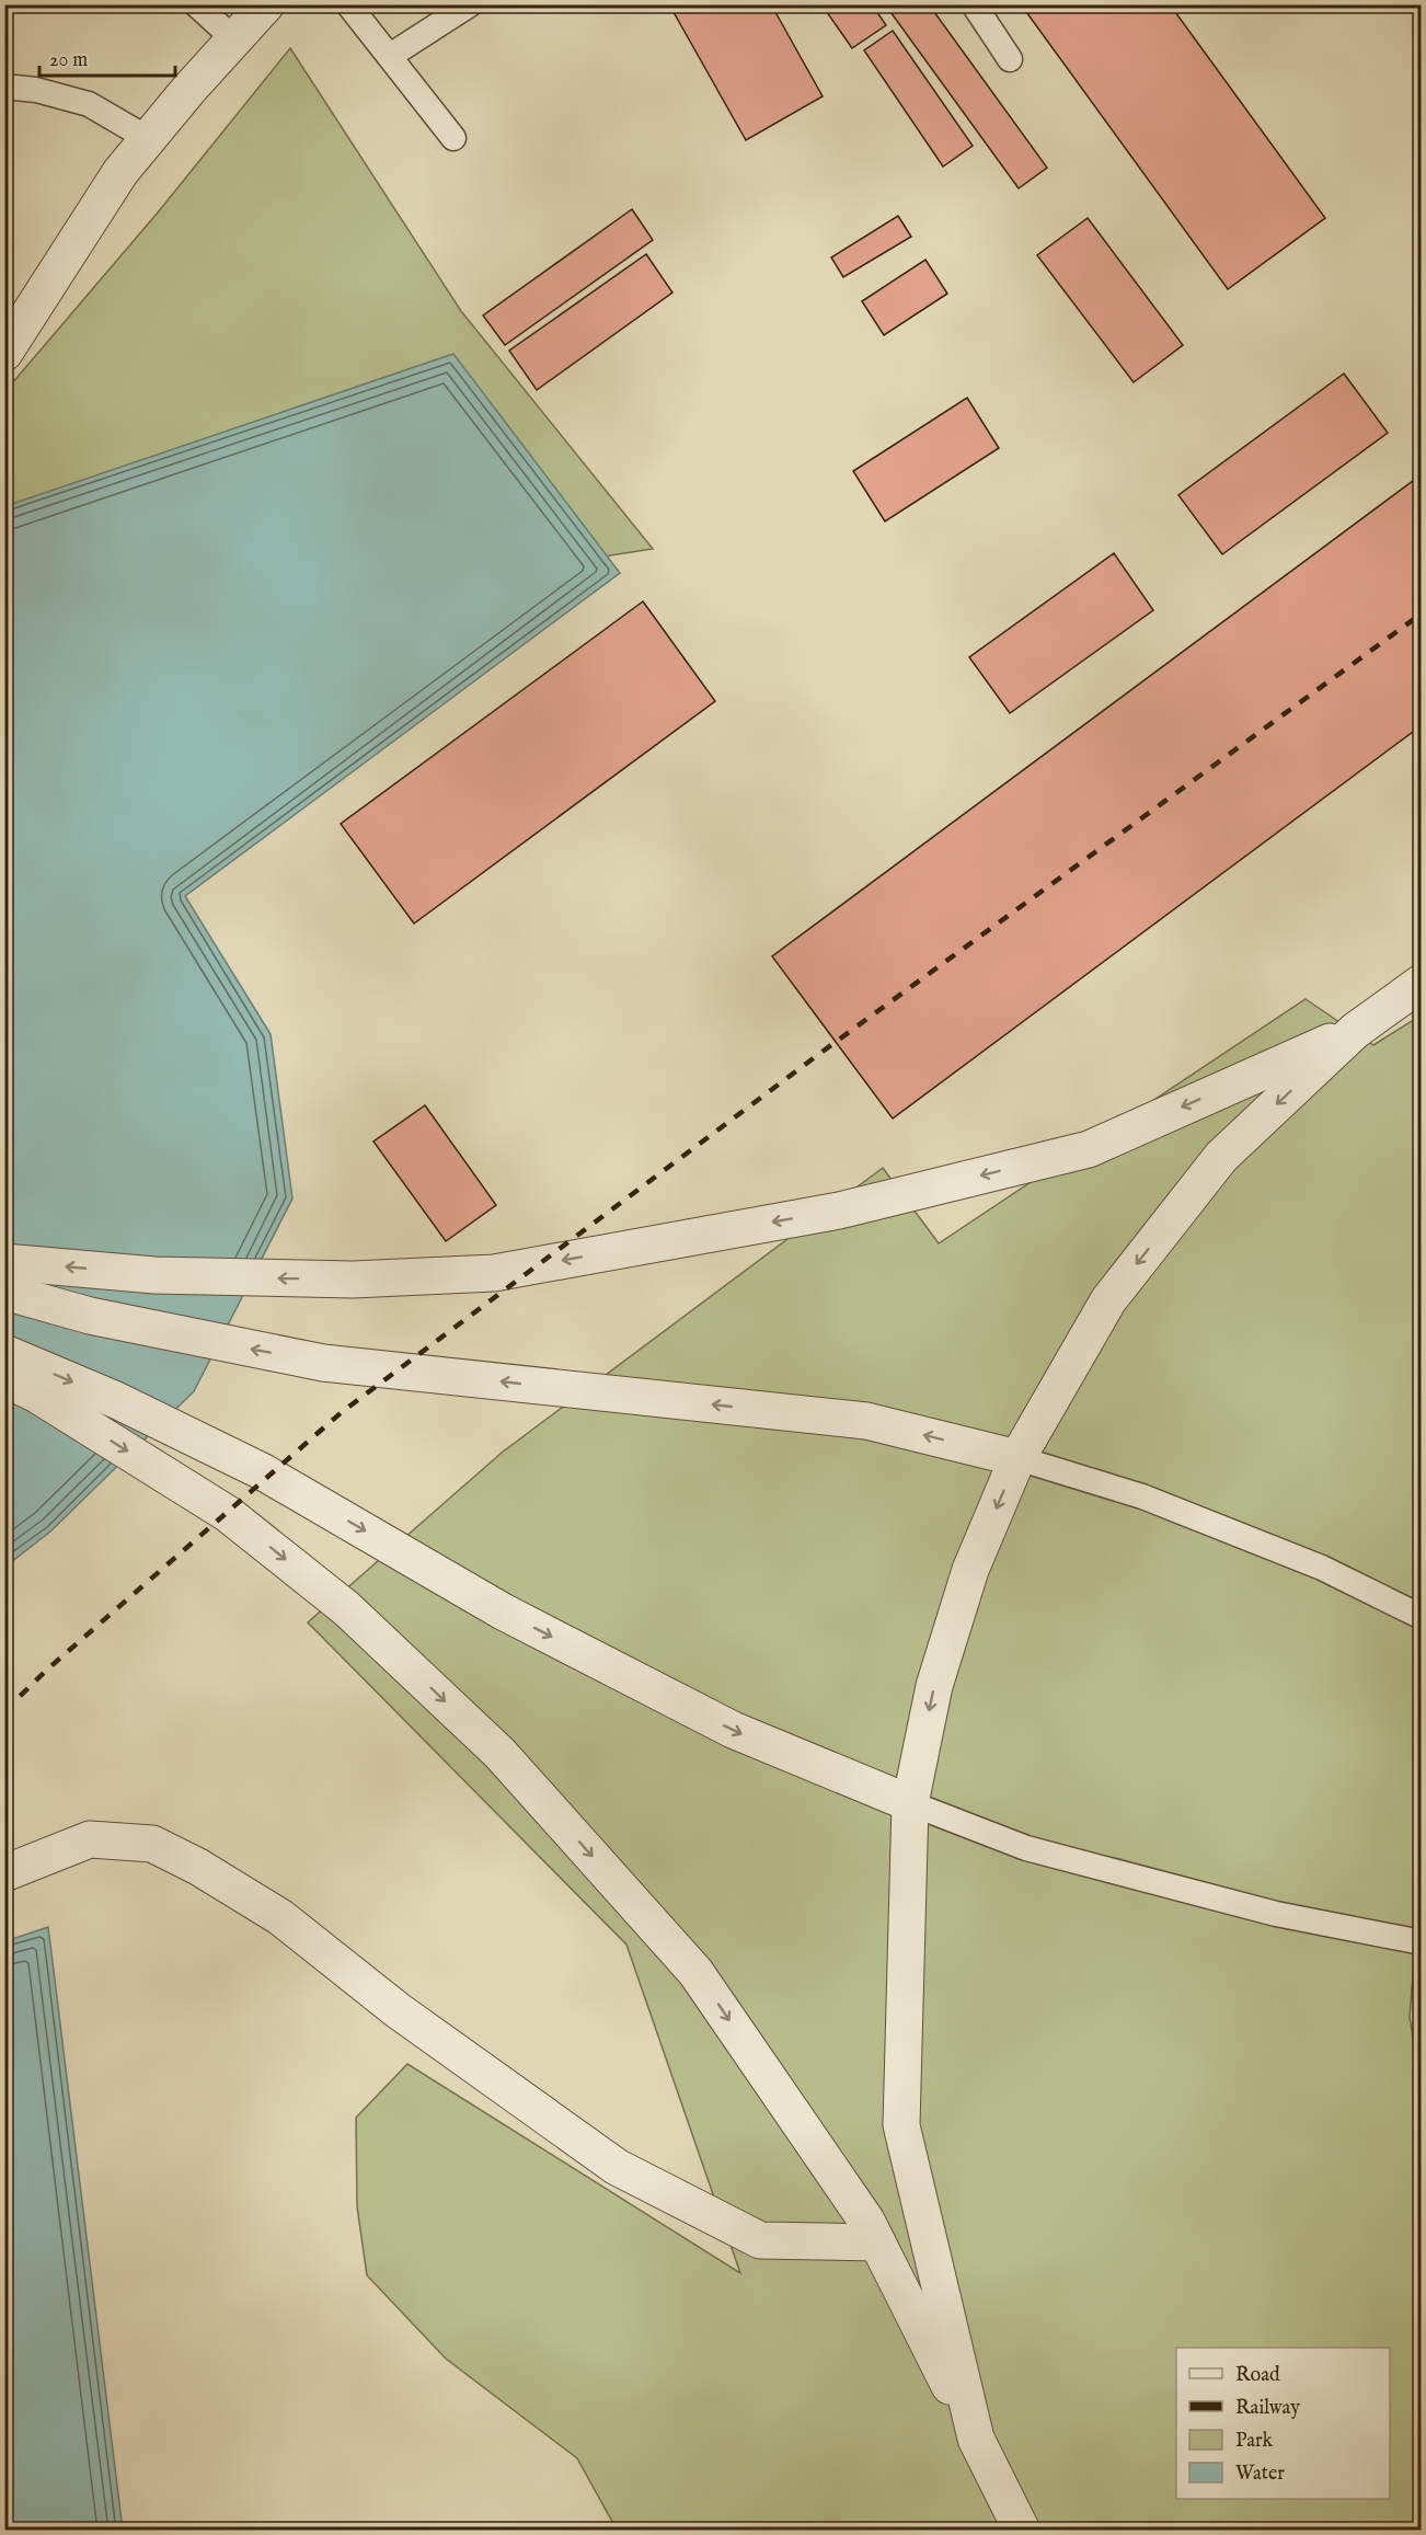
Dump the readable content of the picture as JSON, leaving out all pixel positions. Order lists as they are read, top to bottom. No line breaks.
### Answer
{"legend":["Road","Railway","Park","Water"],"scale_bar":"20 m"}
